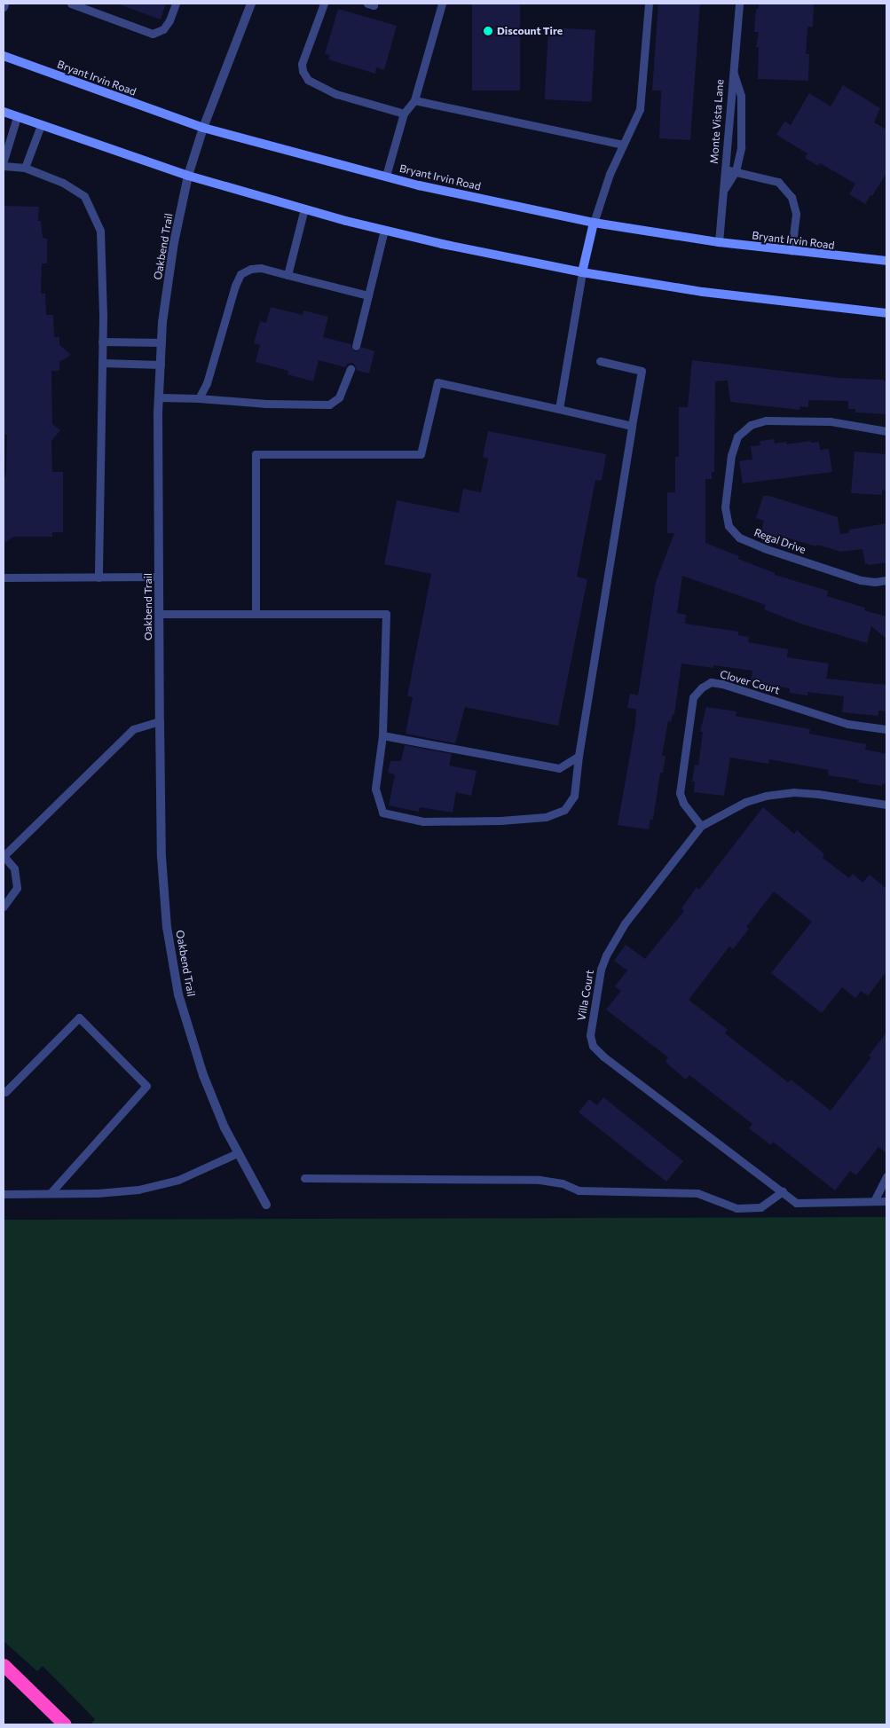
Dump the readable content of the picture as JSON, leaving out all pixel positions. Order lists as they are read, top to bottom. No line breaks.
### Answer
{"streets":{"main road":["Bryant Irvin Road"],"street":["Oakbend Trail"],"lane":["Monte Vista Lane","Regal Drive","Clover Court","Villa Court"]},"crossings":[["Bryant Irvin Road","Monte Vista Lane"],["Bryant Irvin Road","Oakbend Trail"],["Clover Court","Villa Court"]],"places":["Discount Tire"]}
